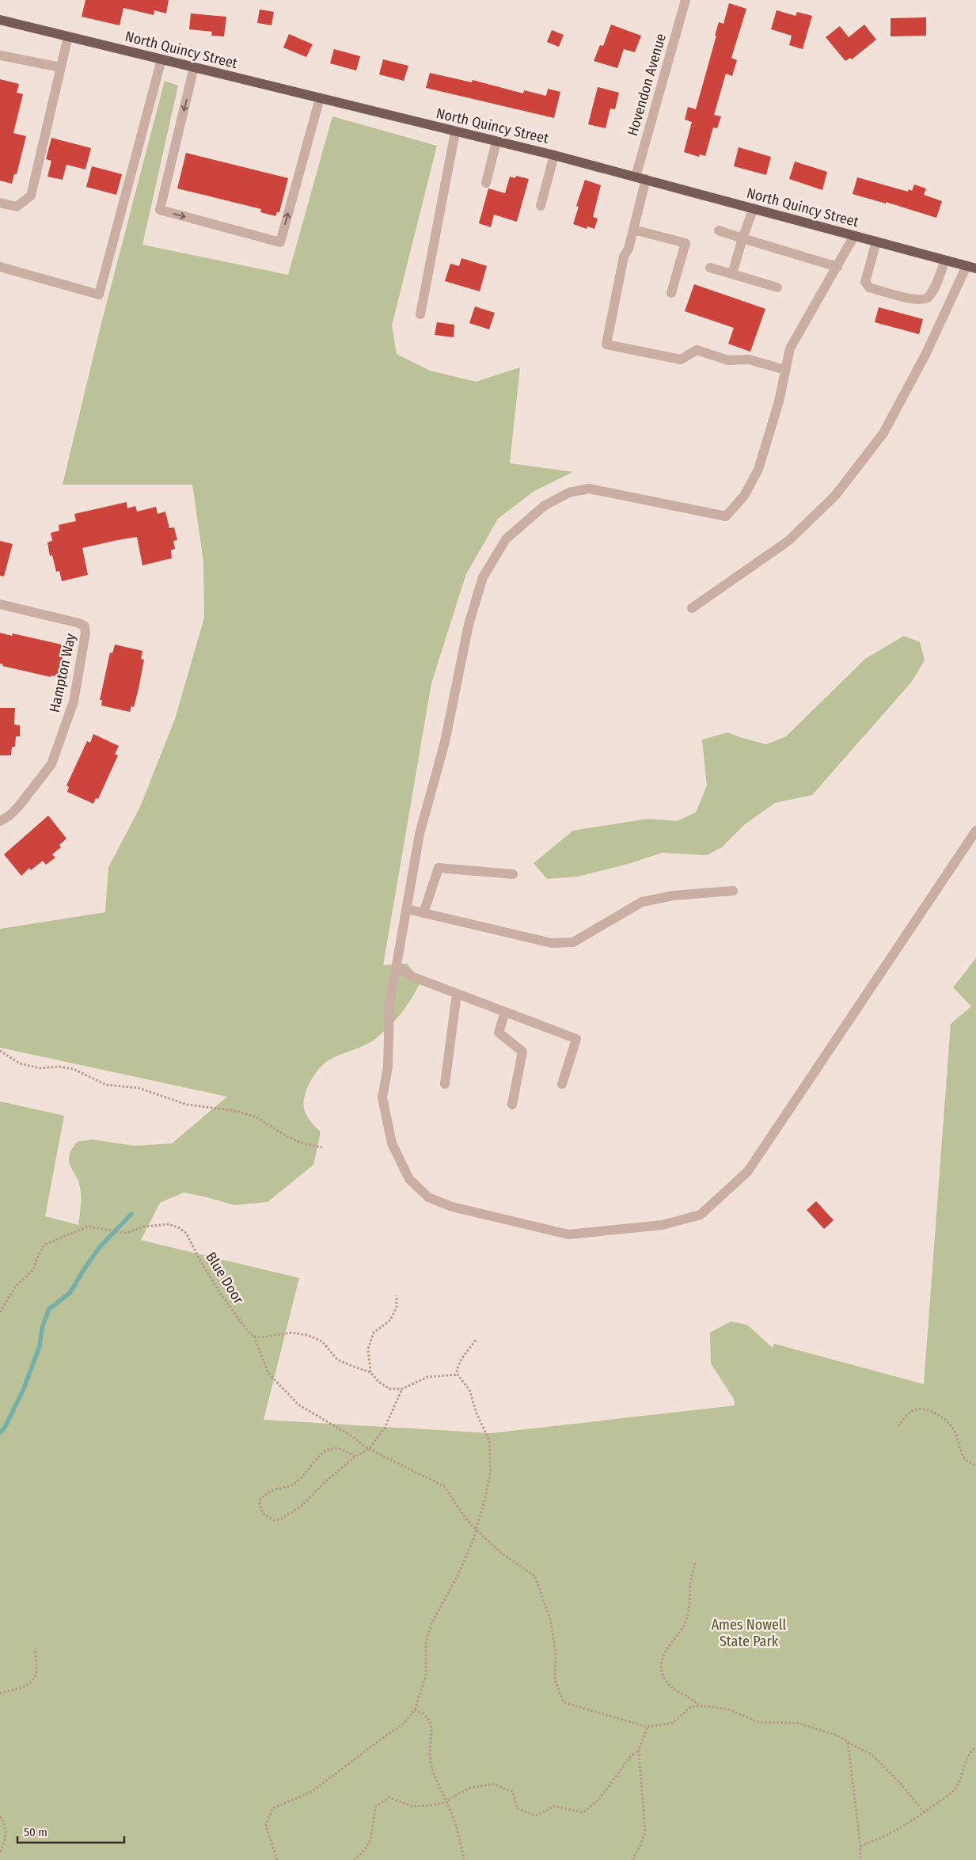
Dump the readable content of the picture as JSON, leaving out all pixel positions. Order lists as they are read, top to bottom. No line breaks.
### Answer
{"streets":{"main road":["North Quincy Street"],"street":["Hovendon Avenue","Hampton Way"],"path":["Blue Door"]},"crossings":[["North Quincy Street","Hovendon Avenue"]],"parks":["Ames Nowell State Park"],"scale_bar":"50 m"}
